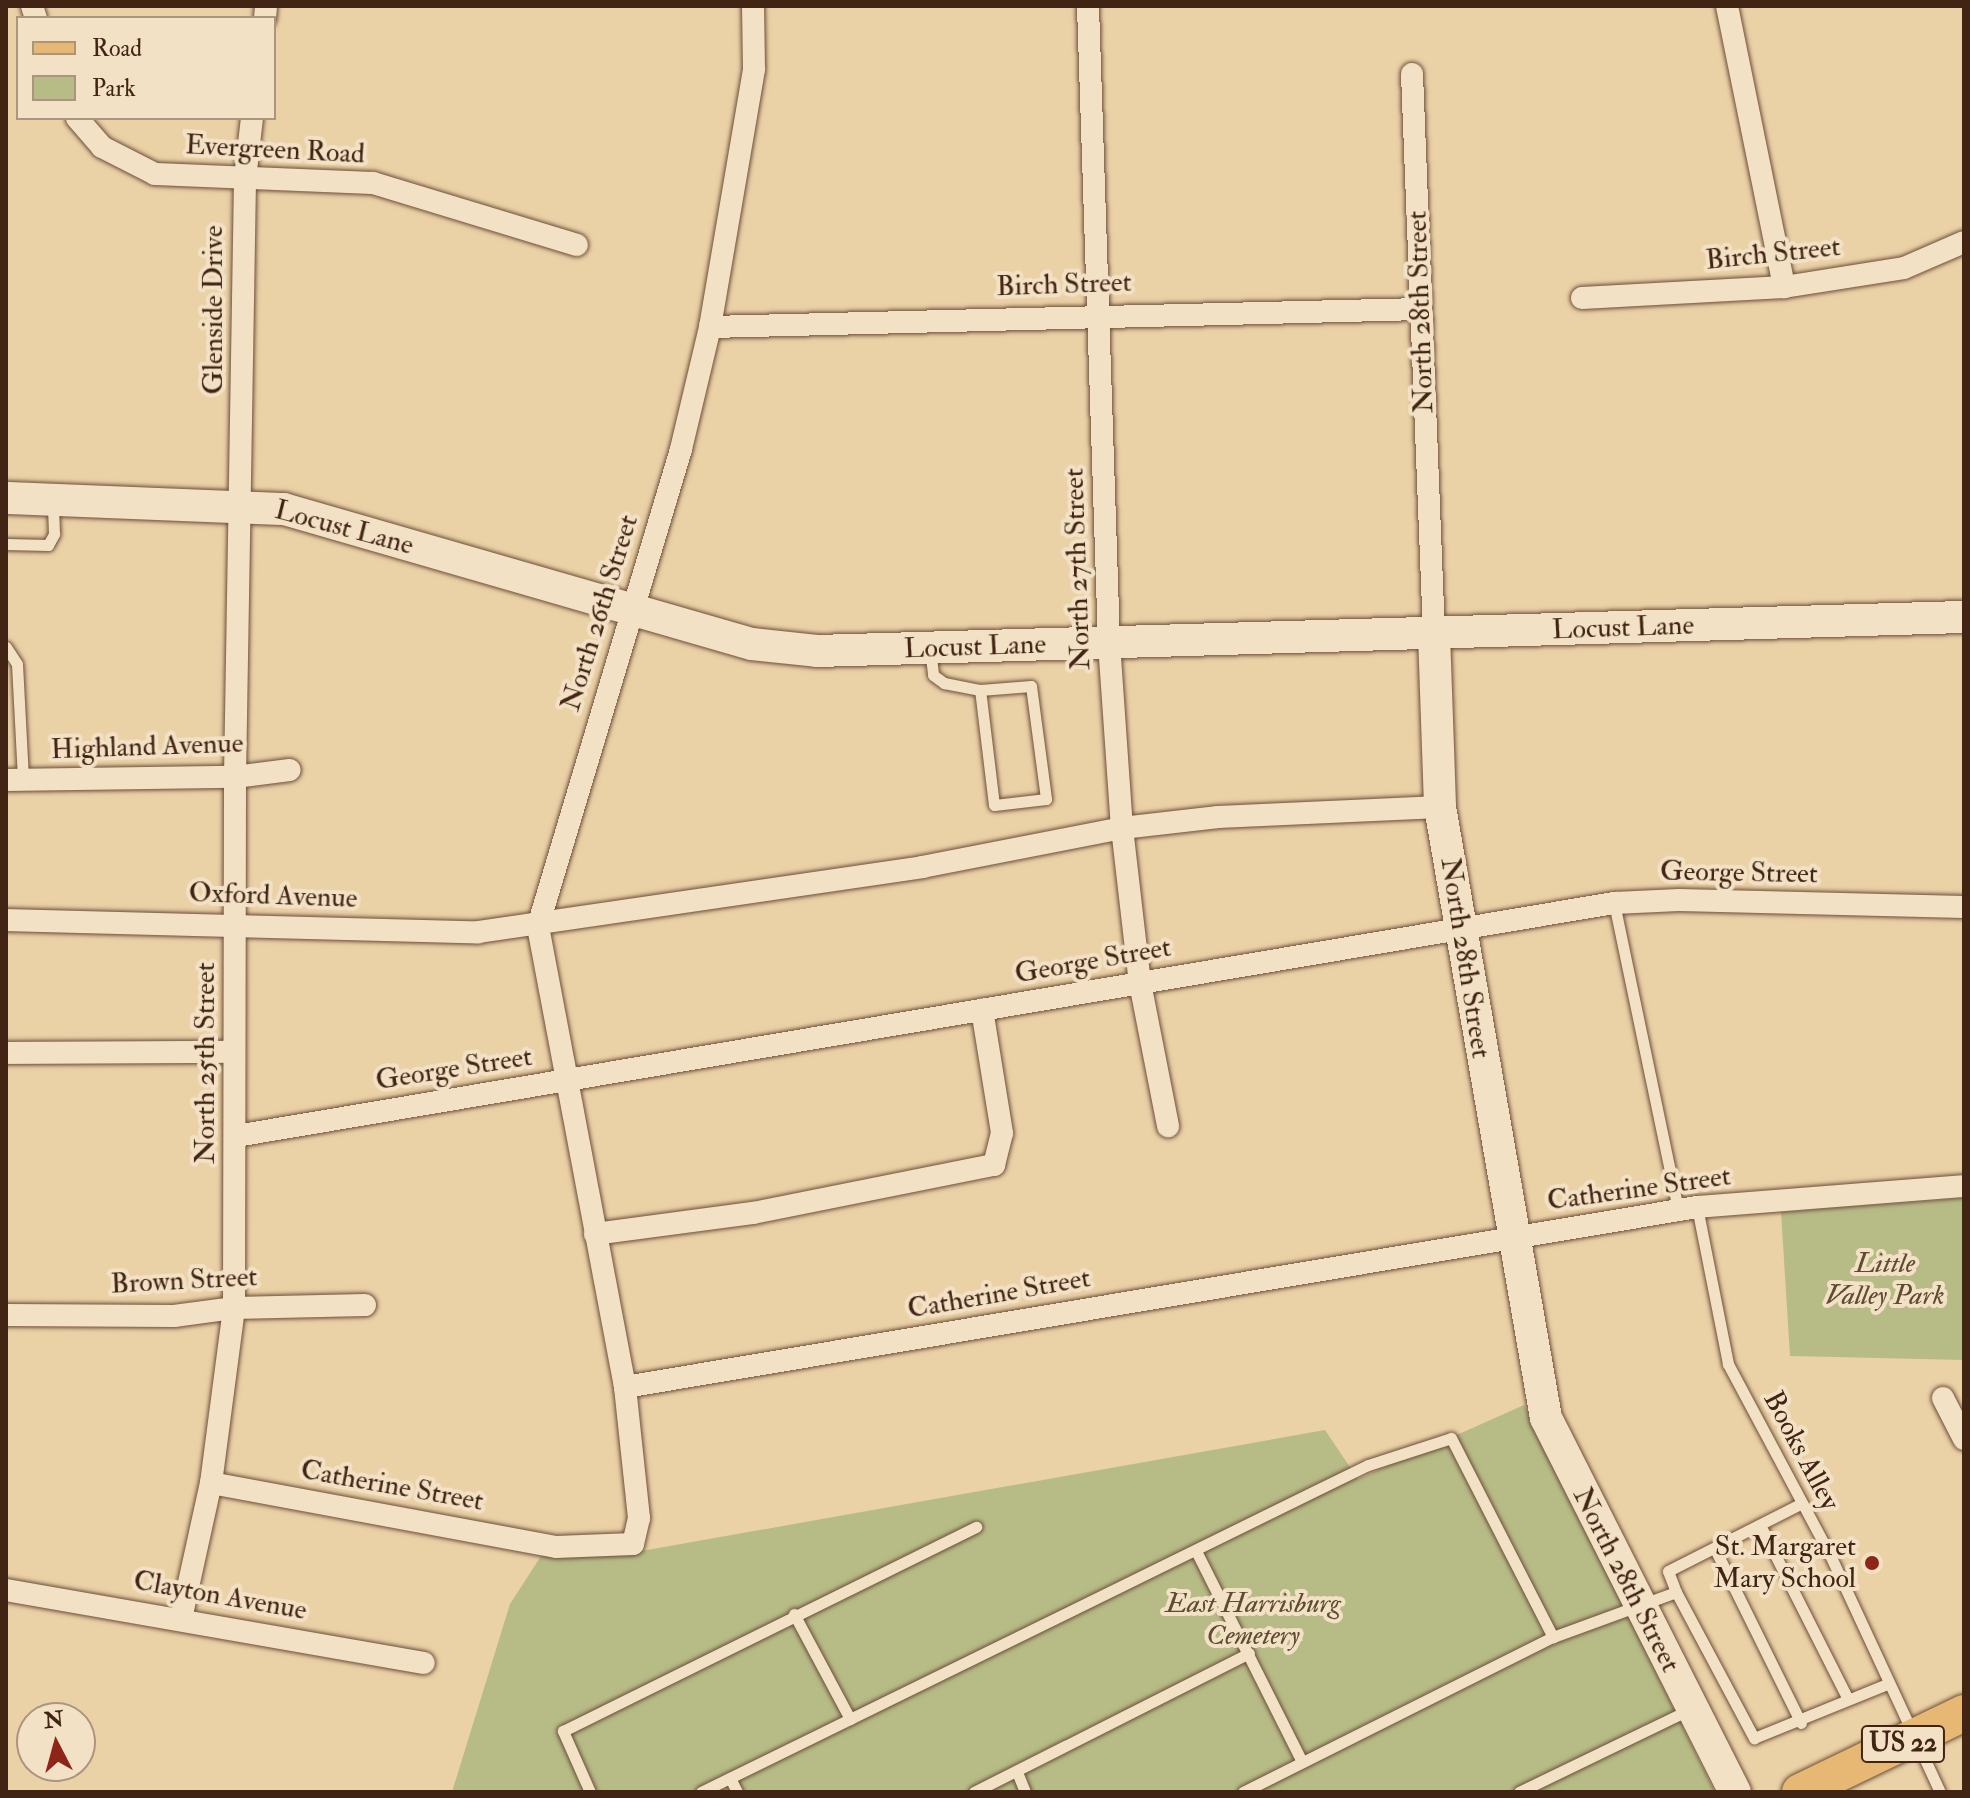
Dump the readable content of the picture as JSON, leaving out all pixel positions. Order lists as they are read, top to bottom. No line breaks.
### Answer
{"streets":{"main road":["US 22"],"street":["Evergreen Road","Birch Street","Glenside Drive","North 28th Street","Locust Lane","North 27th Street","North 26th Street","Highland Avenue","George Street","Oxford Avenue","North 25th Street","Catherine Street","Brown Street","Clayton Avenue"],"lane":["Books Alley"]},"crossings":[["Evergreen Road","Glenside Drive"],["Birch Street","North 28th Street"],["Birch Street","North 27th Street"],["Birch Street","North 26th Street"],["Glenside Drive","Locust Lane"],["Glenside Drive","North 25th Street"],["North 28th Street","Locust Lane"],["North 28th Street","George Street"],["North 28th Street","Catherine Street"],["Locust Lane","North 27th Street"],["Locust Lane","North 26th Street"],["Locust Lane","North 25th Street"],["North 27th Street","George Street"],["North 26th Street","George Street"],["North 26th Street","Oxford Avenue"],["North 26th Street","Catherine Street"],["Highland Avenue","North 25th Street"],["George Street","North 25th Street"],["George Street","Books Alley"],["Oxford Avenue","North 25th Street"],["North 25th Street","Catherine Street"],["North 25th Street","Brown Street"],["North 25th Street","Clayton Avenue"],["Catherine Street","Books Alley"],["Books Alley","US 22"]],"parks":["Little Valley Park","East Harrisburg Cemetery"],"places":["St. Margaret Mary School"],"legend":["Road","Park"],"north":"top"}
